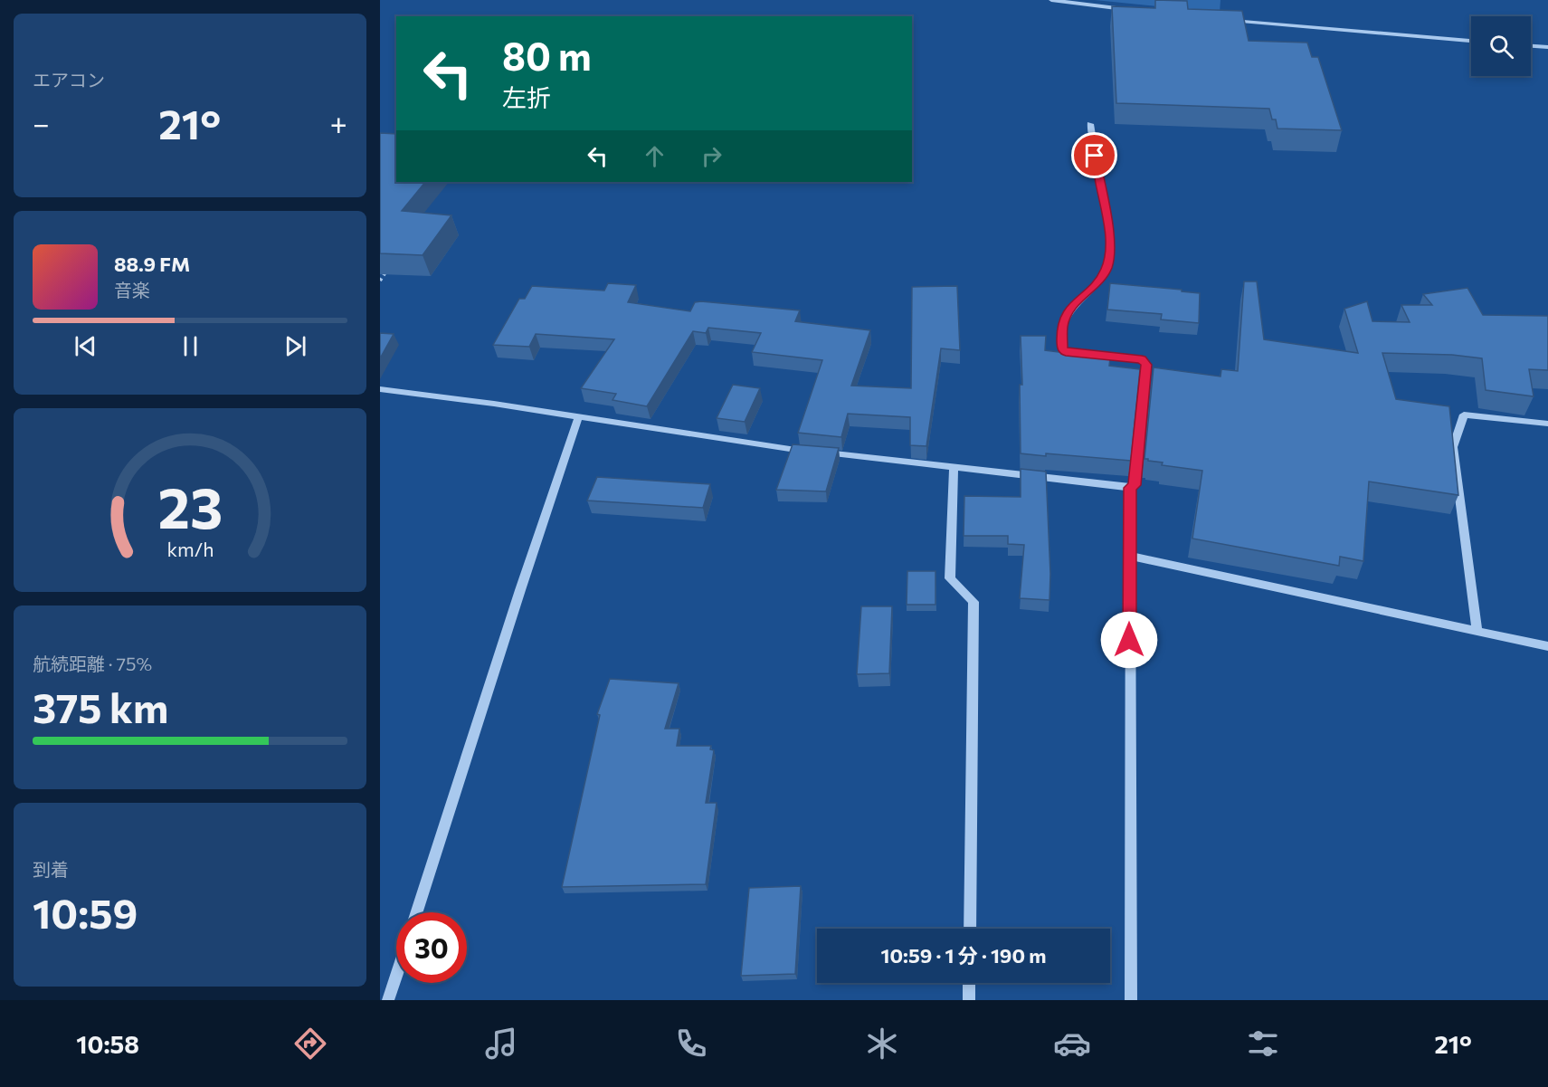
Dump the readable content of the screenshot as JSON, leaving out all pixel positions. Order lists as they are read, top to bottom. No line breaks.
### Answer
{"page":{"tile":["エアコン",["航続距離 · 75%","375 km"],["到着","10:59"]],"turn":["80 m","左折"],"heat":["−","21°","+"],"song":["88.9 FM","音楽"],"limit":"30","trip":"10:59 · 1 分 · 190 m","tabs":["10:58","21°"],"gauge":["23","km/h"]}}
